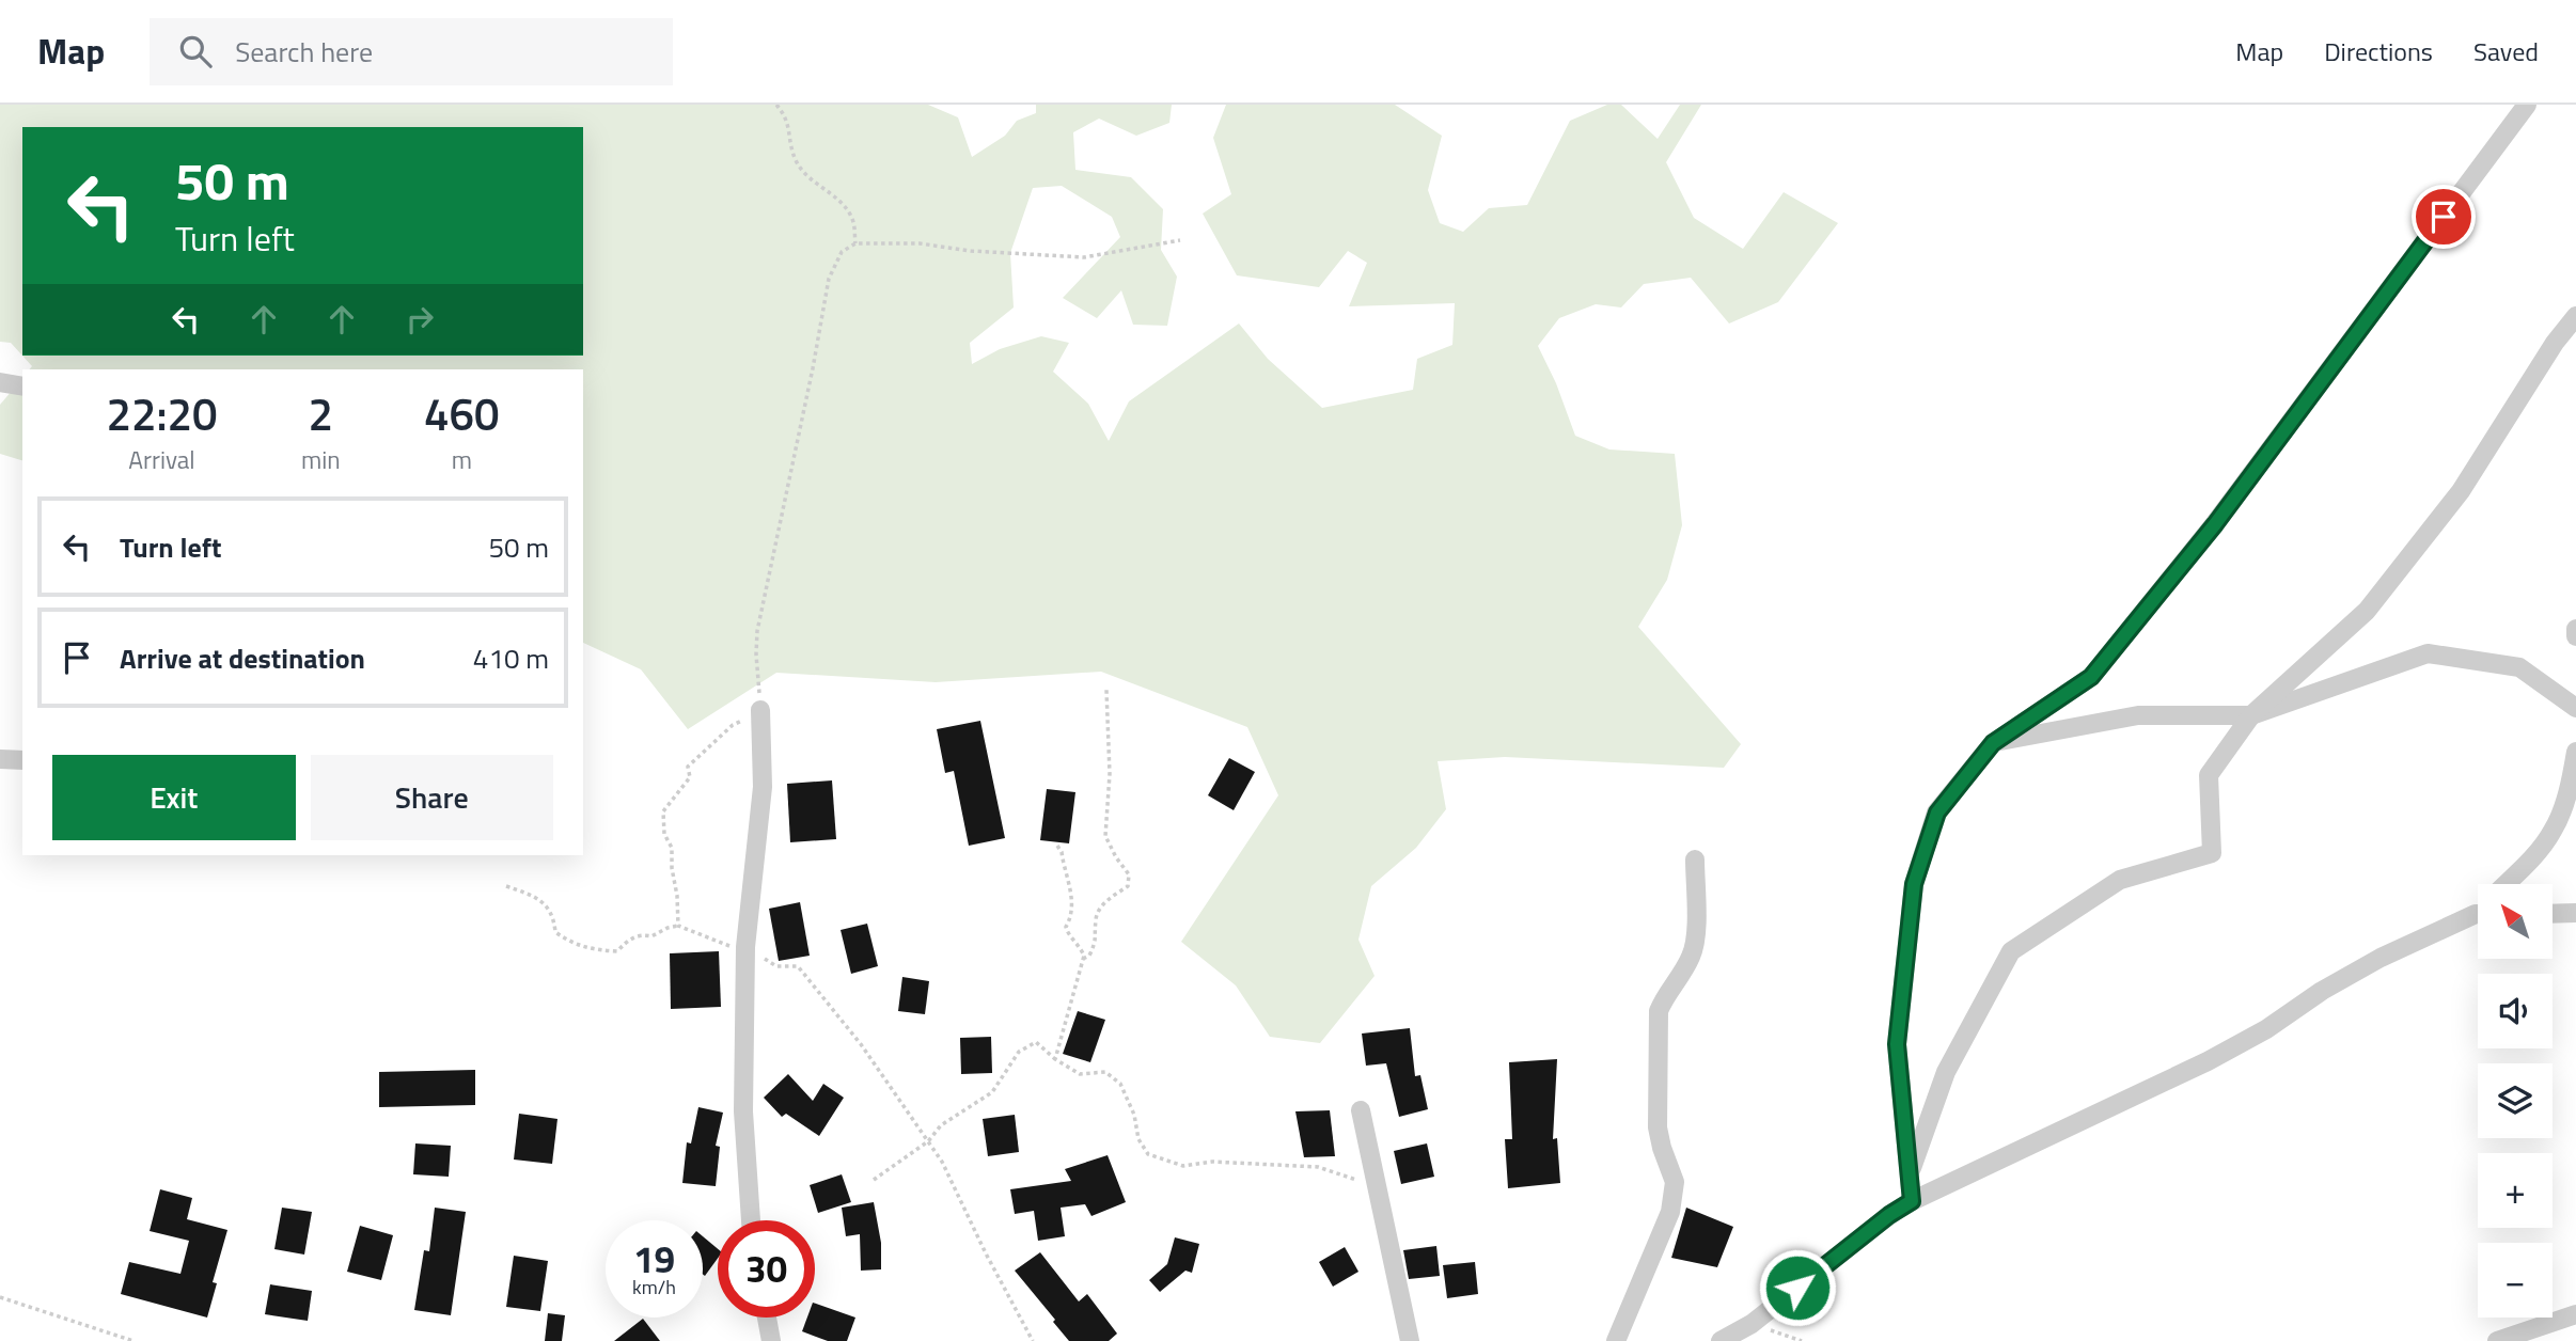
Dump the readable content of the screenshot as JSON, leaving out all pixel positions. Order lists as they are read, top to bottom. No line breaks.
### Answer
{"north":"top left","page":{"header":"Map","search":"Search here","nav":["Map","Directions","Saved"],"turn":["50 m","Turn left"],"eta":["22:20","Arrival","2","min","460","m"],"list":[{"name":"Turn left","value":"50 m"},{"name":"Arrive at destination","value":"410 m"}],"buttons":["Exit","Share"],"map_buttons":["+","−"],"speed":"19 km/h","limit":"30"}}
